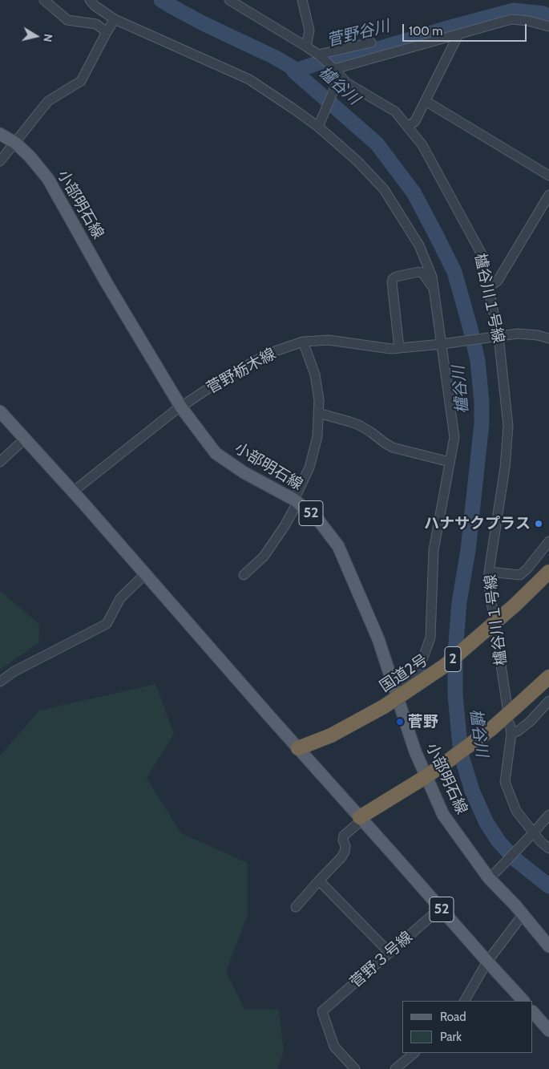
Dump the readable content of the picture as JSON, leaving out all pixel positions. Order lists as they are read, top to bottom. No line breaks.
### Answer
{"streets":{"highway":["2","国道2号"],"main road":["小部明石線","52"],"street":["櫨谷川１号線","菅野栃木線","菅野３号線"]},"crossings":[["小部明石線","菅野栃木線"],["櫨谷川１号線","菅野栃木線"],["菅野栃木線","52"],["52","国道2号"],["52","菅野３号線"]],"water":["菅野谷川","櫨谷川"],"places":["ハナサクプラス","菅野"],"legend":["Road","Park"],"scale_bar":"100 m","north":"right"}
